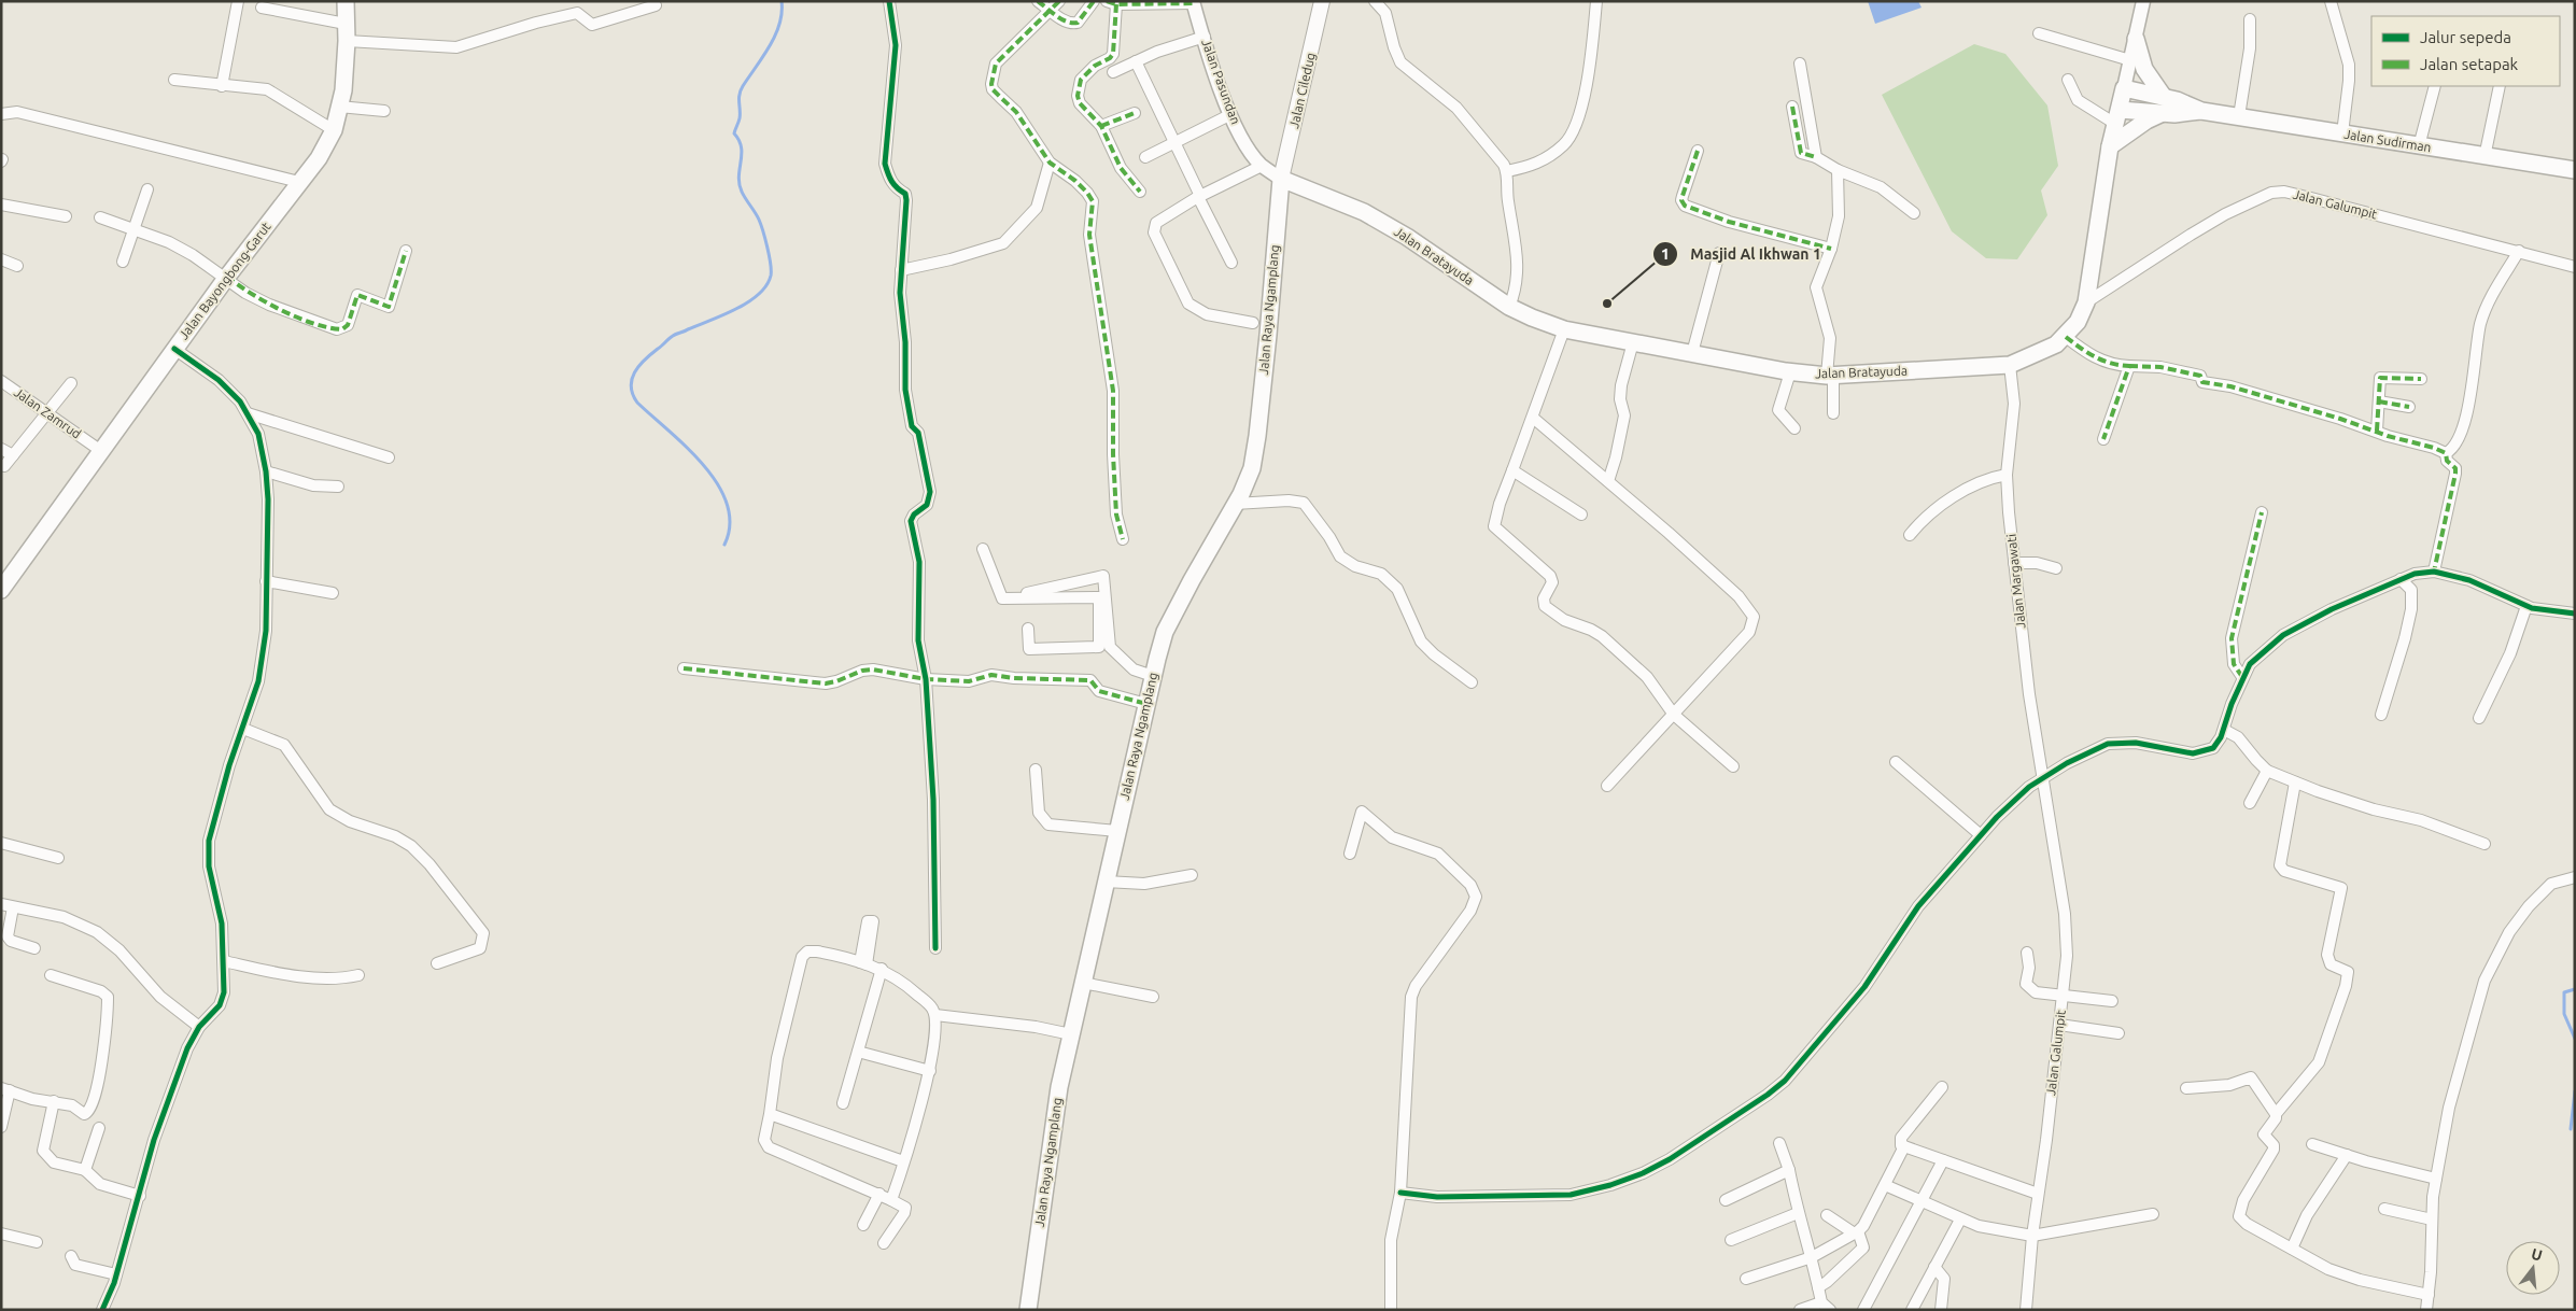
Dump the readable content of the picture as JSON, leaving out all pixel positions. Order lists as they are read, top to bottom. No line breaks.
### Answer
{"streets":{"main road":["Jalan Ciledug","Jalan Sudirman","Jalan Bratayuda","Jalan Bayongbong-Garut","Jalan Raya Ngamplang"],"street":["Jalan Pasundan","Jalan Galumpit","Jalan Zamrud","Jalan Margawati"]},"crossings":[["Jalan Pasundan","Jalan Ciledug"],["Jalan Pasundan","Jalan Bratayuda"],["Jalan Pasundan","Jalan Raya Ngamplang"],["Jalan Ciledug","Jalan Bratayuda"],["Jalan Ciledug","Jalan Raya Ngamplang"],["Jalan Galumpit","Jalan Bratayuda"],["Jalan Galumpit","Jalan Margawati"],["Jalan Bratayuda","Jalan Raya Ngamplang"],["Jalan Bratayuda","Jalan Margawati"],["Jalan Bayongbong-Garut","Jalan Zamrud"]],"places":["Masjid Al Ikhwan 1"],"legend":["Jalur sepeda","Jalan setapak"],"north":"top"}
